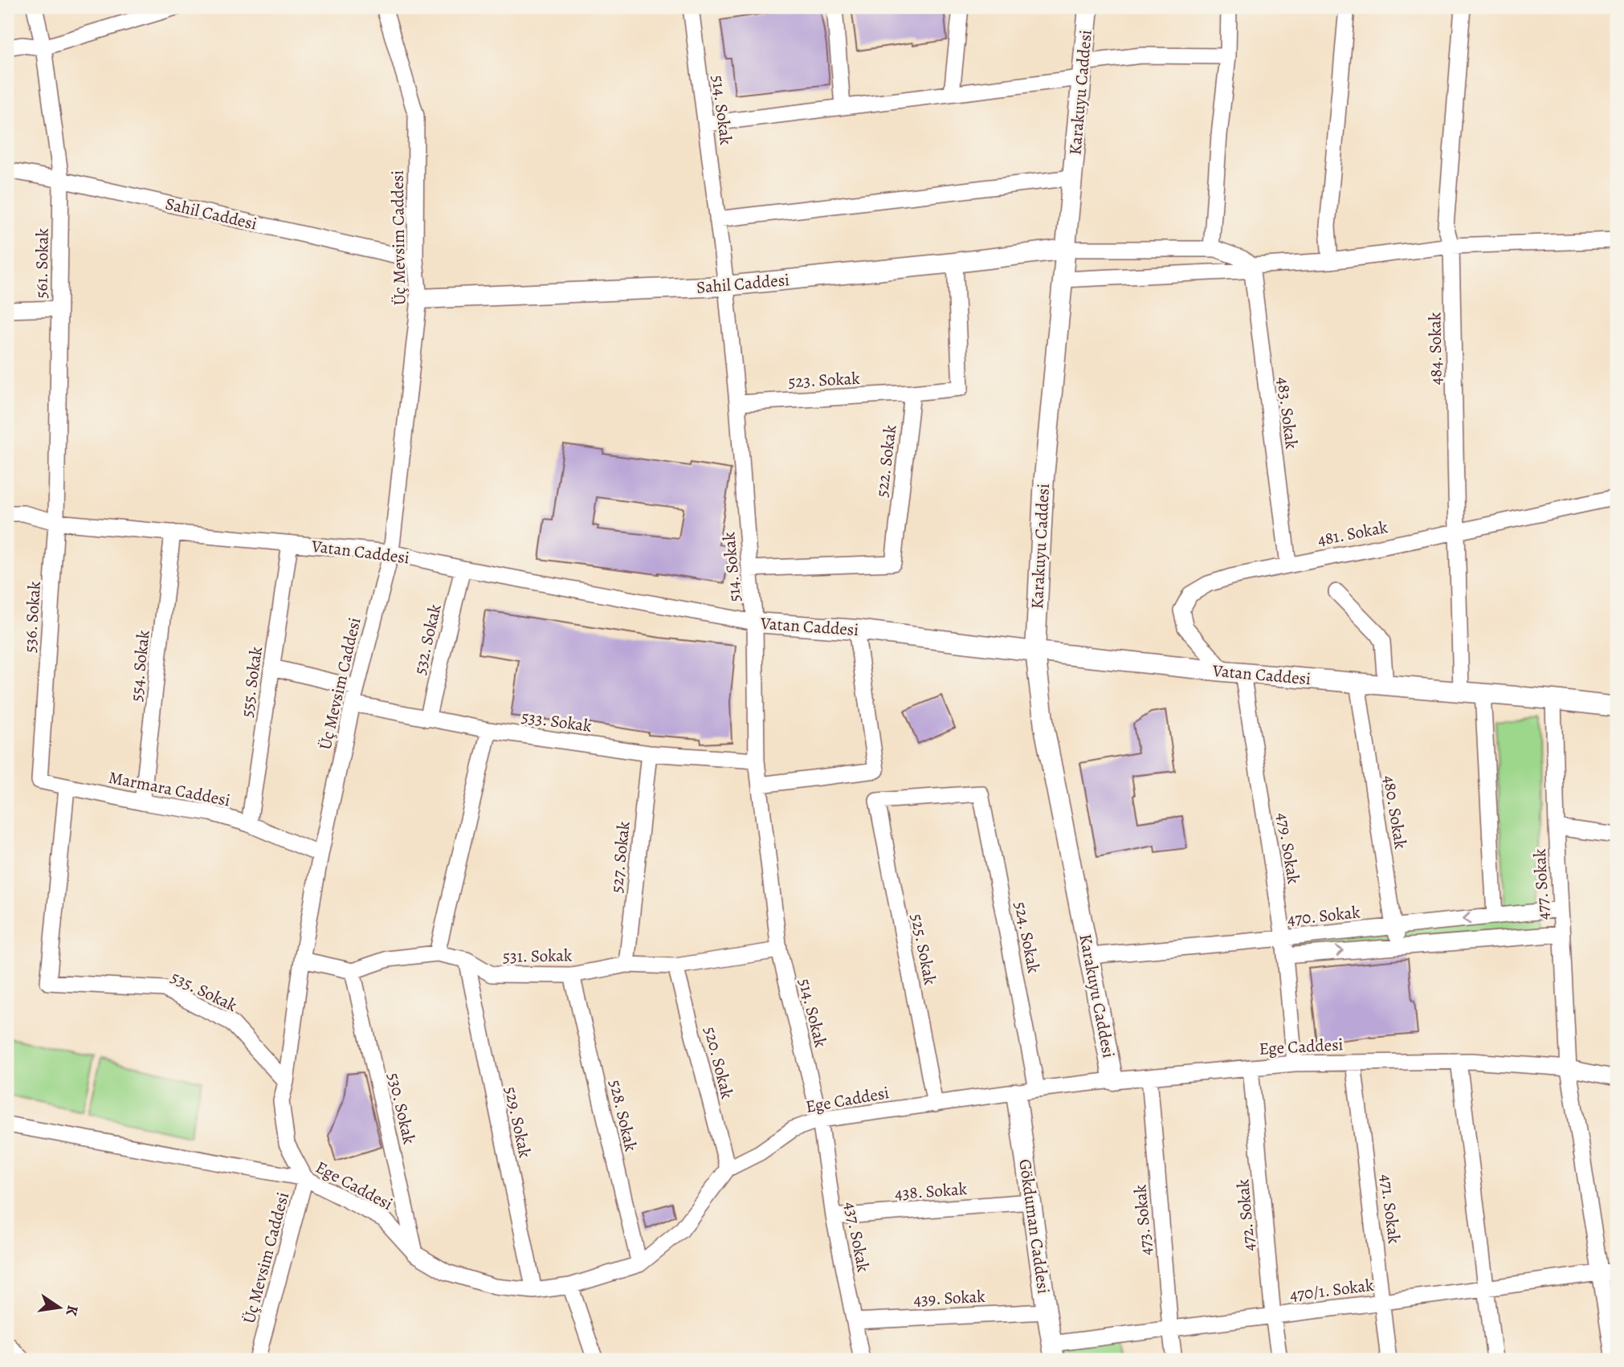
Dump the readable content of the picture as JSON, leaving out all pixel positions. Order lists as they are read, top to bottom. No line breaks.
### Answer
{"streets":{"street":["Karakuyu Caddesi","514. Sokak","Sahil Caddesi","Üç Mevsim Caddesi","561. Sokak","484. Sokak","523. Sokak","483. Sokak","522. Sokak","481. Sokak","Vatan Caddesi","536. Sokak","532. Sokak","554. Sokak","555. Sokak","533. Sokak","Marmara Caddesi","480. Sokak","479. Sokak","527. Sokak","477. Sokak","470. Sokak","524. Sokak","525. Sokak","531. Sokak","535. Sokak","Ege Caddesi","520. Sokak","530. Sokak","528. Sokak","529. Sokak","438. Sokak","471. Sokak","472. Sokak","473. Sokak","Gökduman Caddesi","437. Sokak","470/1. Sokak","439. Sokak"]},"crossings":[["Karakuyu Caddesi","Sahil Caddesi"],["Karakuyu Caddesi","Vatan Caddesi"],["Karakuyu Caddesi","470. Sokak"],["Karakuyu Caddesi","Ege Caddesi"],["514. Sokak","Sahil Caddesi"],["514. Sokak","523. Sokak"],["514. Sokak","522. Sokak"],["514. Sokak","Vatan Caddesi"],["514. Sokak","533. Sokak"],["514. Sokak","531. Sokak"],["514. Sokak","Ege Caddesi"],["514. Sokak","437. Sokak"],["Sahil Caddesi","Üç Mevsim Caddesi"],["Sahil Caddesi","561. Sokak"],["Üç Mevsim Caddesi","Vatan Caddesi"],["Üç Mevsim Caddesi","533. Sokak"],["Üç Mevsim Caddesi","Marmara Caddesi"],["Üç Mevsim Caddesi","535. Sokak"],["Üç Mevsim Caddesi","Ege Caddesi"],["561. Sokak","Vatan Caddesi"],["561. Sokak","536. Sokak"],["484. Sokak","481. Sokak"],["484. Sokak","Vatan Caddesi"],["523. Sokak","522. Sokak"],["483. Sokak","481. Sokak"],["481. Sokak","Vatan Caddesi"],["481. Sokak","479. Sokak"],["Vatan Caddesi","536. Sokak"],["Vatan Caddesi","532. Sokak"],["Vatan Caddesi","554. Sokak"],["Vatan Caddesi","555. Sokak"],["Vatan Caddesi","480. Sokak"],["Vatan Caddesi","479. Sokak"],["Vatan Caddesi","477. Sokak"],["536. Sokak","Marmara Caddesi"],["532. Sokak","533. Sokak"],["554. Sokak","Marmara Caddesi"],["555. Sokak","Marmara Caddesi"],["533. Sokak","527. Sokak"],["Marmara Caddesi","535. Sokak"],["480. Sokak","470. Sokak"],["479. Sokak","470. Sokak"],["479. Sokak","Ege Caddesi"],["527. Sokak","531. Sokak"],["477. Sokak","470. Sokak"],["477. Sokak","Ege Caddesi"],["477. Sokak","470/1. Sokak"],["524. Sokak","525. Sokak"],["524. Sokak","Ege Caddesi"],["525. Sokak","Ege Caddesi"],["531. Sokak","520. Sokak"],["531. Sokak","530. Sokak"],["531. Sokak","528. Sokak"],["531. Sokak","529. Sokak"],["Ege Caddesi","520. Sokak"],["Ege Caddesi","530. Sokak"],["Ege Caddesi","528. Sokak"],["Ege Caddesi","529. Sokak"],["Ege Caddesi","471. Sokak"],["Ege Caddesi","472. Sokak"],["Ege Caddesi","473. Sokak"],["Ege Caddesi","Gökduman Caddesi"],["Ege Caddesi","437. Sokak"],["438. Sokak","Gökduman Caddesi"],["438. Sokak","437. Sokak"],["471. Sokak","470/1. Sokak"],["472. Sokak","470/1. Sokak"],["473. Sokak","470/1. Sokak"],["Gökduman Caddesi","470/1. Sokak"],["Gökduman Caddesi","439. Sokak"],["437. Sokak","439. Sokak"]],"north":"right"}
